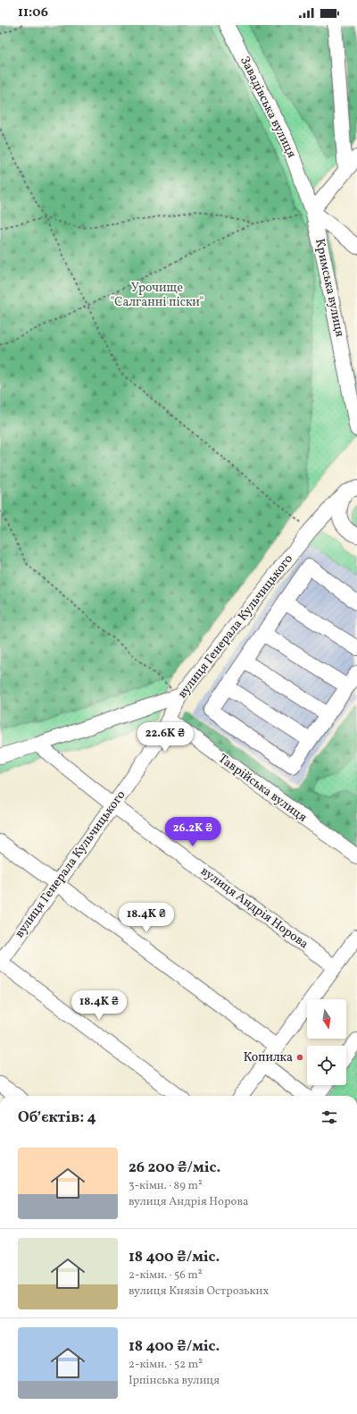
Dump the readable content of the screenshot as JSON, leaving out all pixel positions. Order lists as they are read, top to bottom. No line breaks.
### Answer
{"streets":{"street":["Завадівська вулиця","Кримська вулиця","вулиця Генерала Кульчицького","Таврійська вулиця","вулиця Андрія Норова"]},"crossings":[["Завадівська вулиця","Кримська вулиця"],["вулиця Генерала Кульчицького","Таврійська вулиця"],["вулиця Генерала Кульчицького","вулиця Андрія Норова"]],"parks":["Урочище \"Салганні піски\""],"places":["Копилка"],"north":"bottom","page":{"status":"11:06","price":["22.6K ₴","26.2K ₴","18.4K ₴","18.4K ₴"],"heading":"Об’єктів: 4","list":[{"name":"26 200 ₴/міс.","note":"3-кімн. · 89 m² · вулиця Андрія Норова"},{"name":"18 400 ₴/міс.","note":"2-кімн. · 56 m² · вулиця Князів Острозьких"},{"name":"18 400 ₴/міс.","note":"2-кімн. · 52 m² · Ірпінська вулиця"}]}}
